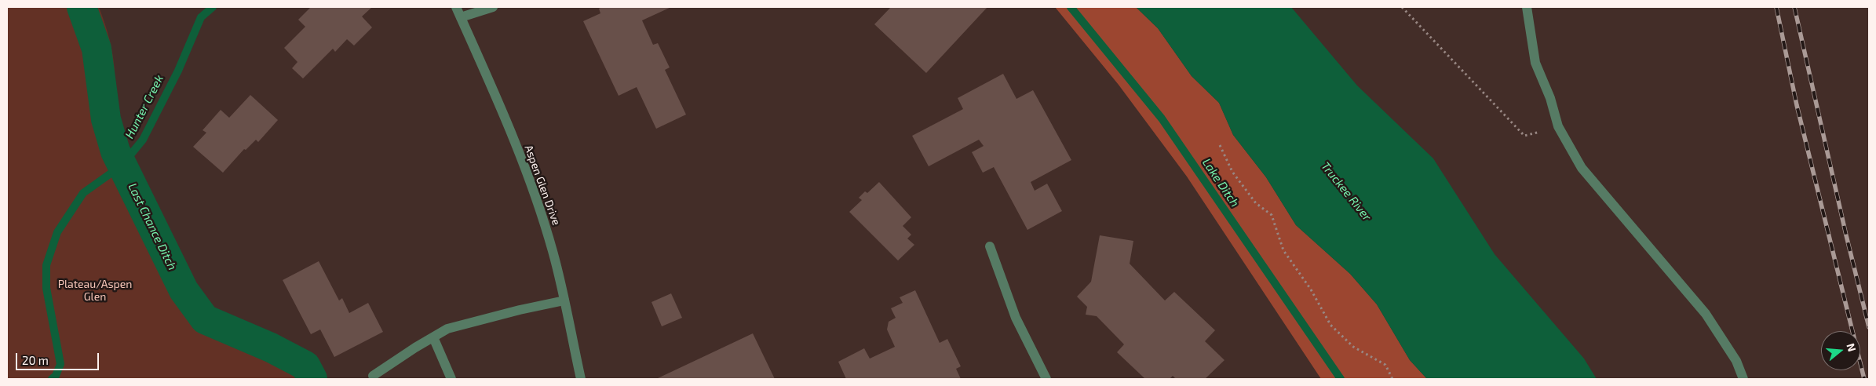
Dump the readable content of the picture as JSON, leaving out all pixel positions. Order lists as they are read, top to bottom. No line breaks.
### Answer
{"streets":{"street":["Aspen Glen Drive"]},"water":["Hunter Creek","Lake Ditch","Truckee River","Last Chance Ditch"],"parks":["Plateau/Aspen Glen"],"scale_bar":"20 m","north":"right"}
